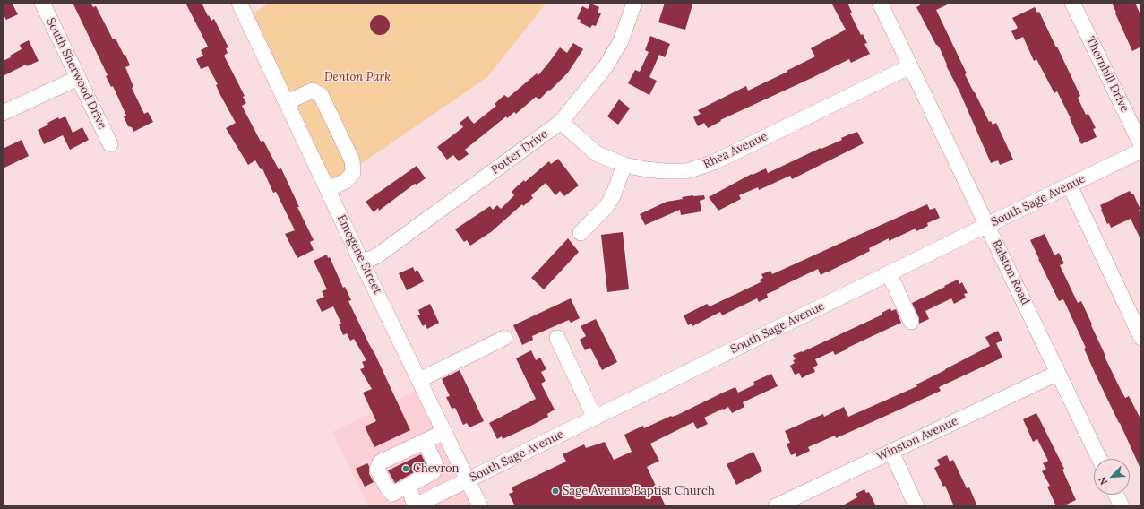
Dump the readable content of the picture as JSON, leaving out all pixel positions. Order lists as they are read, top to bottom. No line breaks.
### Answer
{"streets":{"street":["South Sherwood Drive","Thornhill Drive","Rhea Avenue","Potter Drive","South Sage Avenue","Emogene Street","Ralston Road","Winston Avenue"]},"crossings":[["Rhea Avenue","Potter Drive"],["Rhea Avenue","Ralston Road"],["Potter Drive","Emogene Street"],["South Sage Avenue","Emogene Street"],["South Sage Avenue","Ralston Road"],["Ralston Road","Winston Avenue"]],"parks":["Denton Park"],"places":["Chevron","Sage Avenue Baptist Church"],"north":"bottom left"}
